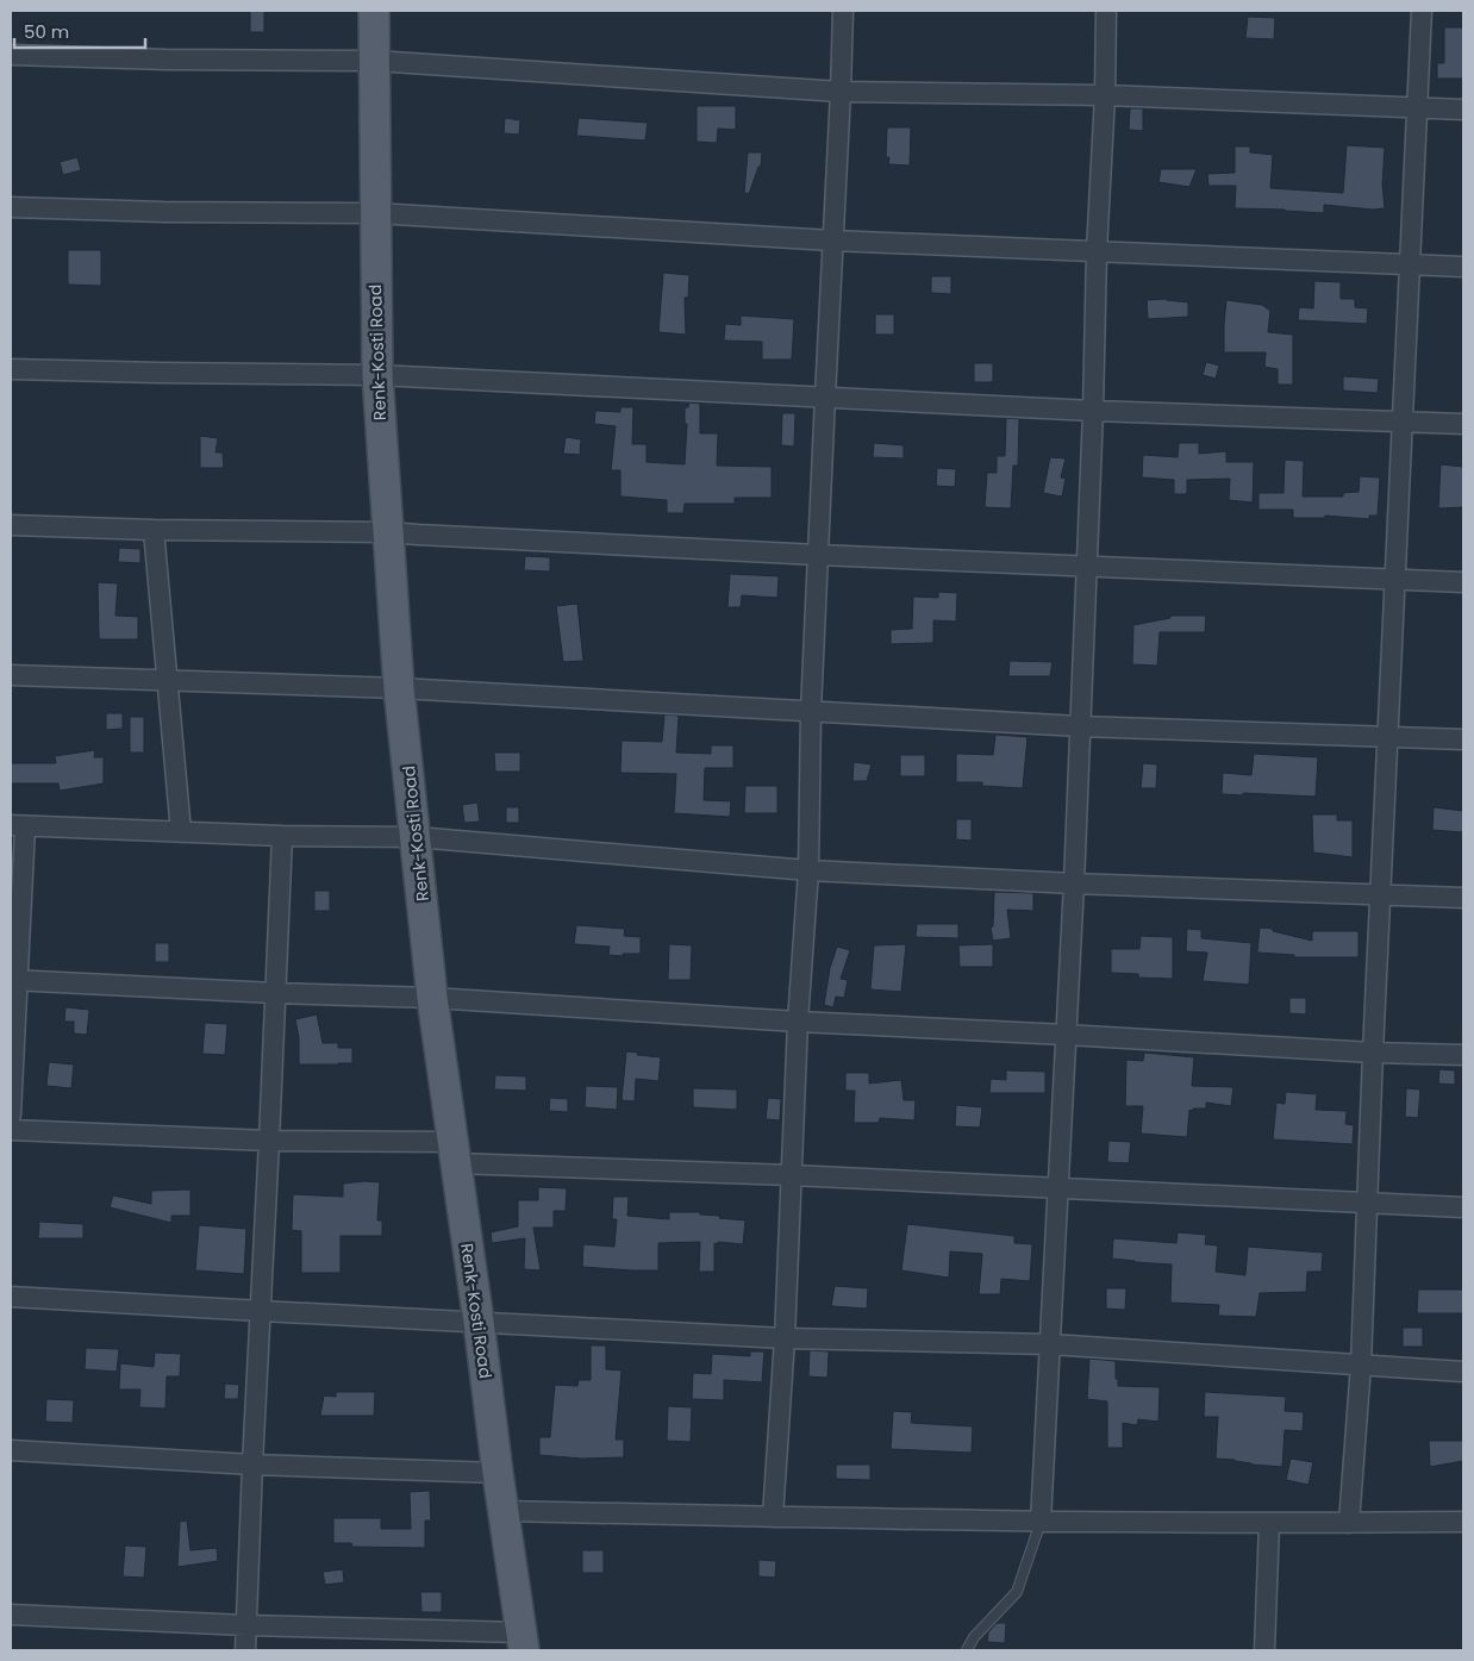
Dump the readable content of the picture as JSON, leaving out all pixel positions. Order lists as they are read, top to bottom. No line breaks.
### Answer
{"streets":{"main road":["Renk-Kosti Road"]},"scale_bar":"50 m"}
